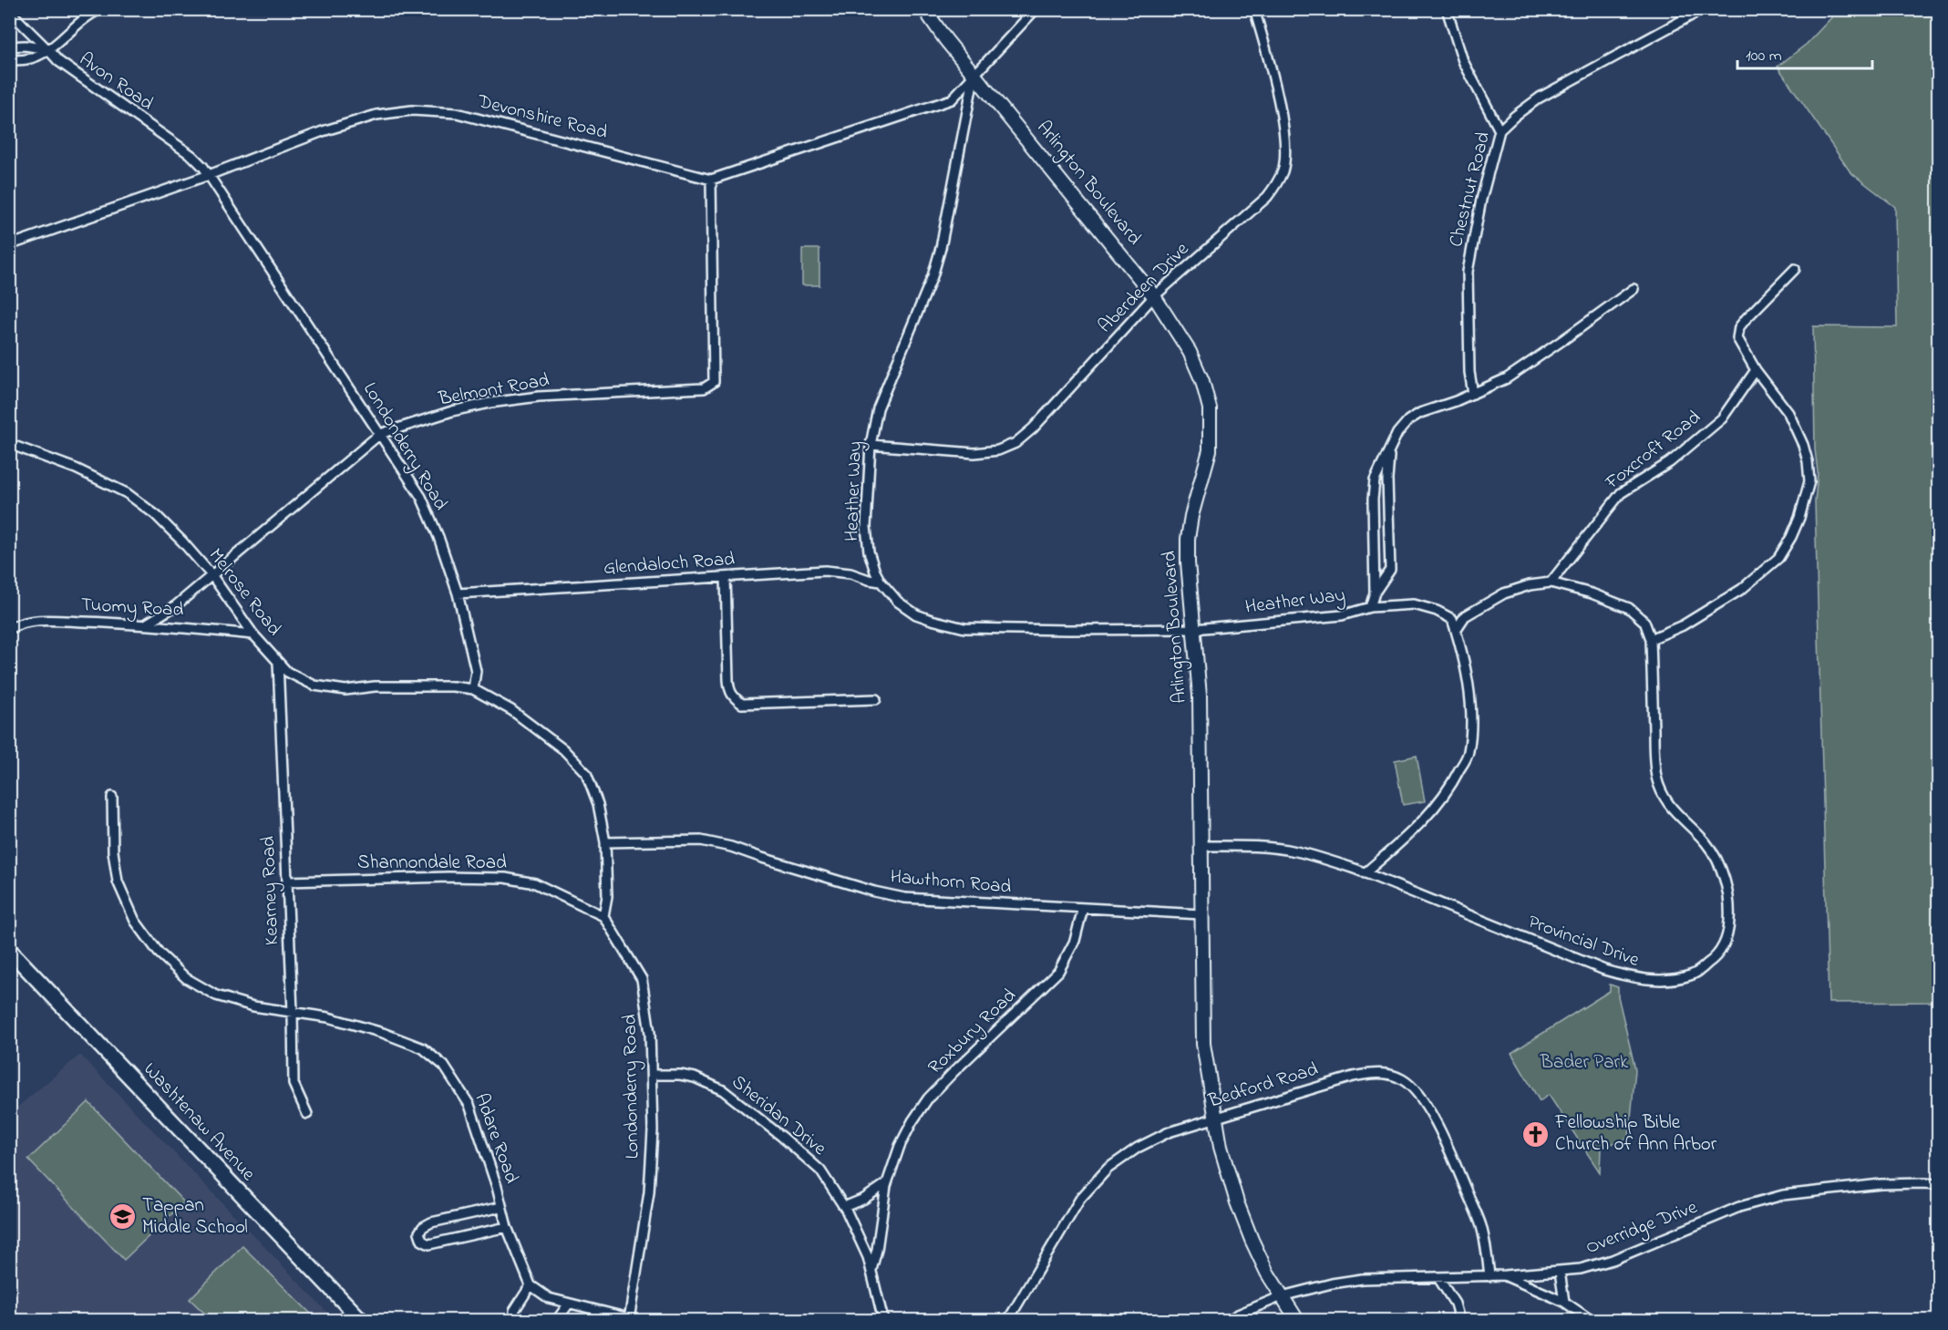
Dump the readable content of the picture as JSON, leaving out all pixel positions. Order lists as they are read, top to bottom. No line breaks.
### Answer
{"streets":{"main road":["Washtenaw Avenue"],"street":["Avon Road","Devonshire Road","Arlington Boulevard","Chestnut Road","Aberdeen Drive","Belmont Road","Londonderry Road","Foxcroft Road","Heather Way","Glendaloch Road","Melrose Road","Tuomy Road","Shannondale Road","Hawthorn Road","Kearney Road","Provincial Drive","Roxbury Road","Bedford Road","Sheridan Drive","Adare Road","Overridge Drive"]},"crossings":[["Avon Road","Devonshire Road"],["Avon Road","Londonderry Road"],["Devonshire Road","Belmont Road"],["Devonshire Road","Londonderry Road"],["Arlington Boulevard","Aberdeen Drive"],["Arlington Boulevard","Heather Way"],["Arlington Boulevard","Hawthorn Road"],["Arlington Boulevard","Provincial Drive"],["Arlington Boulevard","Bedford Road"],["Arlington Boulevard","Overridge Drive"],["Chestnut Road","Heather Way"],["Aberdeen Drive","Heather Way"],["Belmont Road","Londonderry Road"],["Belmont Road","Melrose Road"],["Belmont Road","Tuomy Road"],["Londonderry Road","Glendaloch Road"],["Londonderry Road","Melrose Road"],["Londonderry Road","Shannondale Road"],["Londonderry Road","Sheridan Drive"],["Foxcroft Road","Provincial Drive"],["Heather Way","Glendaloch Road"],["Heather Way","Provincial Drive"],["Melrose Road","Tuomy Road"],["Melrose Road","Kearney Road"],["Shannondale Road","Kearney Road"],["Hawthorn Road","Roxbury Road"],["Kearney Road","Adare Road"],["Roxbury Road","Sheridan Drive"],["Bedford Road","Overridge Drive"]],"parks":["Bader Park"],"places":{"church":["Fellowship Bible Church of Ann Arbor"],"school or university":["Tappan Middle School"]},"scale_bar":"100 m"}
